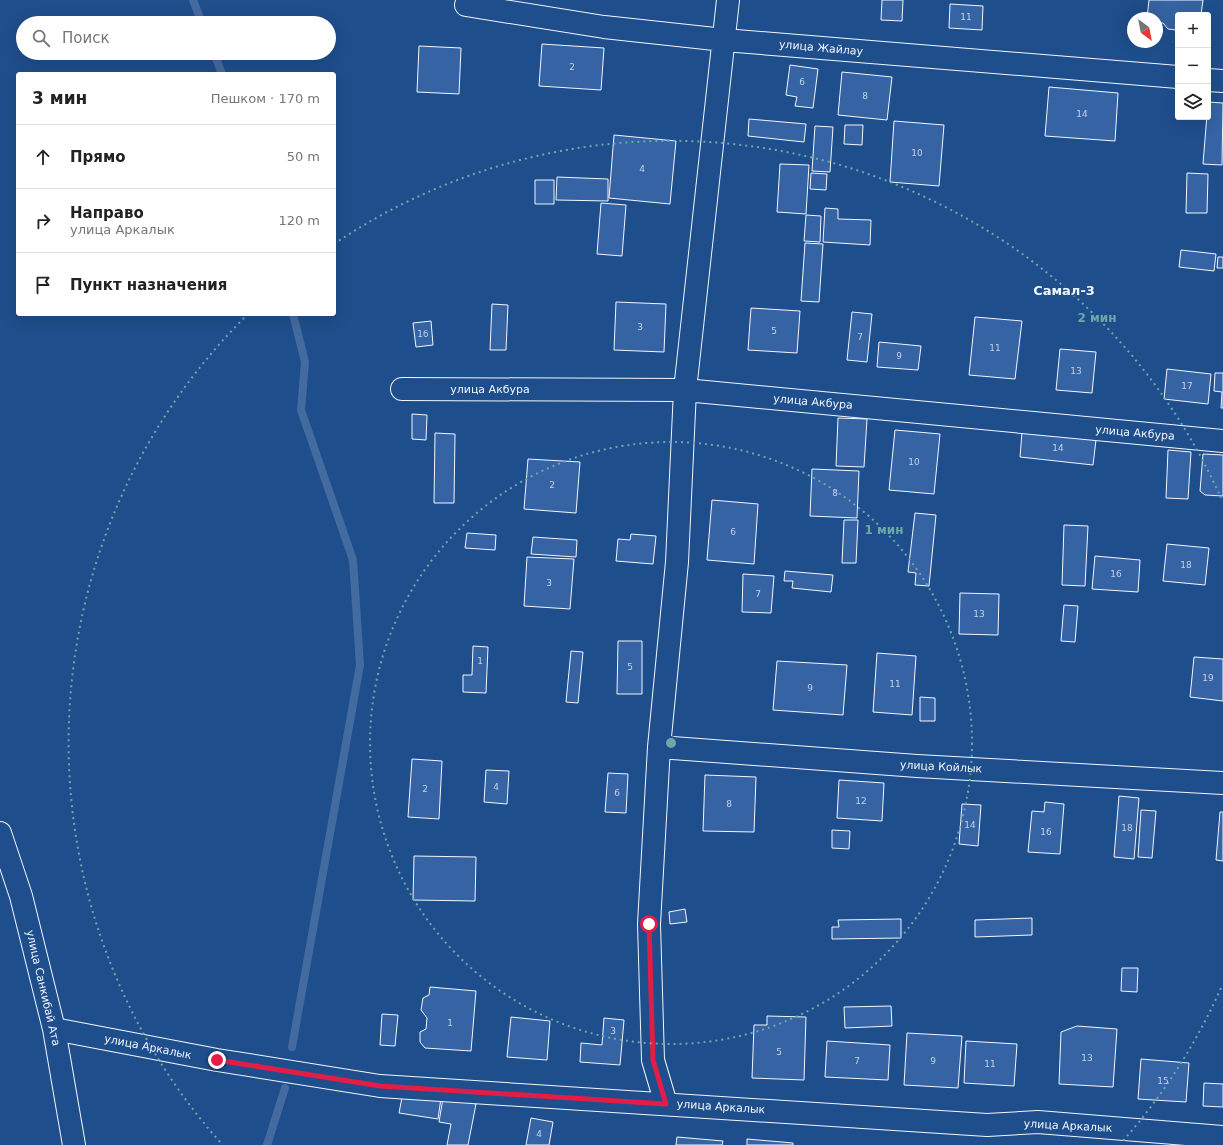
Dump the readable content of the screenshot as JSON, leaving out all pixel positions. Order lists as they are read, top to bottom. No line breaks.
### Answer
{"streets":{"street":["улица Жайлау","улица Акбура","улица Койлык","улица Санкибай Ата","улица Аркалык"]},"crossings":[["улица Санкибай Ата","улица Аркалык"]],"districts":["Самал-3"],"house_numbers":["11","2","6","8","14","10","4","3","5","1б","7","11","9","13","17","14","10","2","8","6","18","16","3","7","13","1","5","19","11","9","4","2","6","12","8","14","18","16","1","3","5","13","7","9","11","15","4"],"north":"bottom right","page":{"map_buttons":["+","−"],"search":"Поиск","heading":["3 мин","Пешком · 170 m"],"list":[["Прямо","50 m"],["Направо","улица Аркалык","120 m"],"Пункт назначения"]},"rings":["2 мин","1 мин"]}
